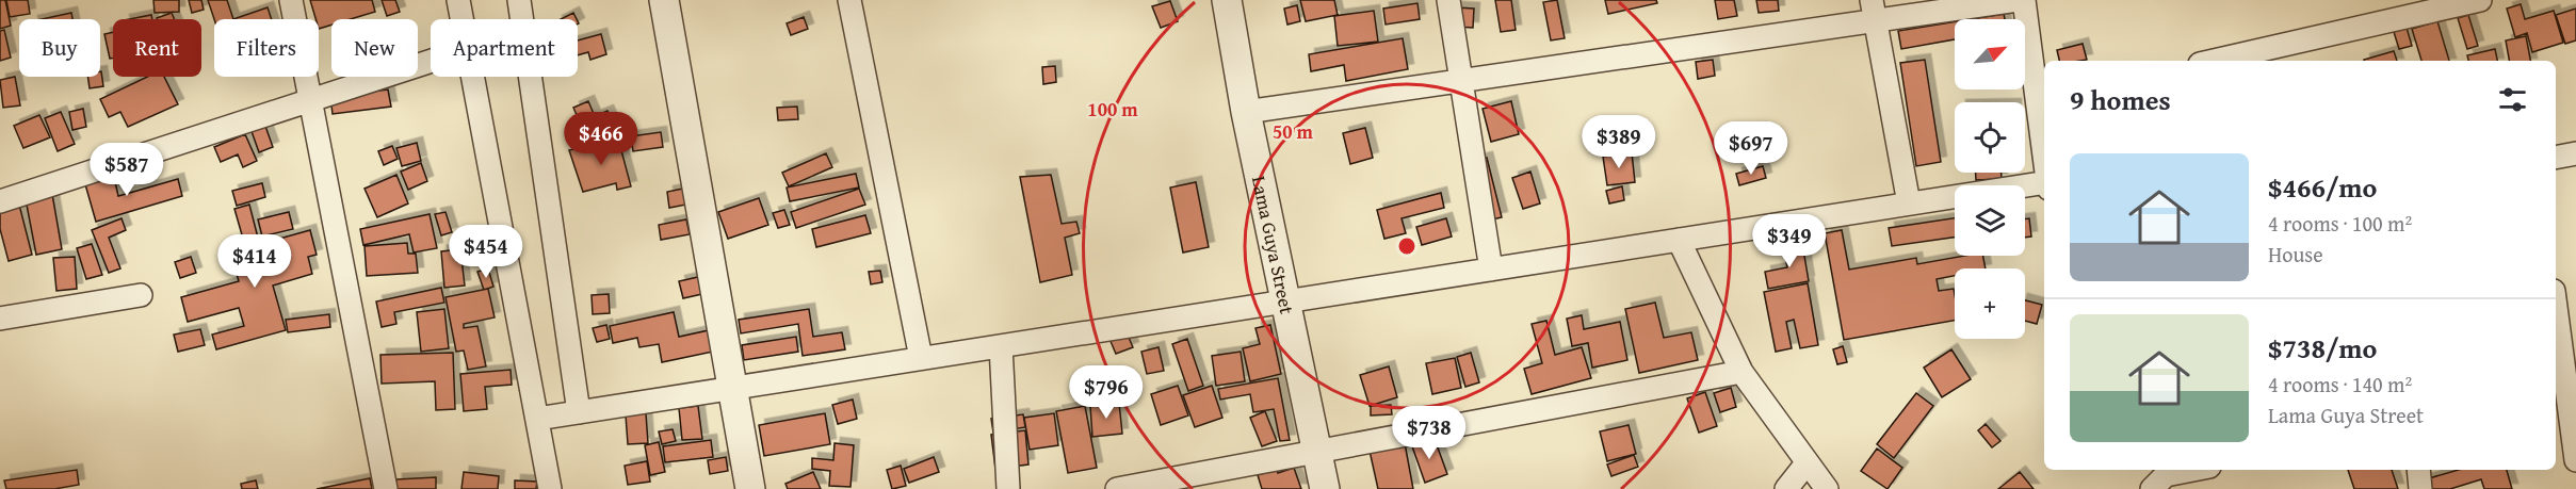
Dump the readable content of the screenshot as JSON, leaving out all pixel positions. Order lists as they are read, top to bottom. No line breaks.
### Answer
{"streets":{"street":["Lama Guya Street"]},"north":"top right","page":{"map_buttons":"+","chip":["Buy","Rent","Filters","New","Apartment"],"heading":"9 homes","price":["$466","$389","$697","$587","$349","$454","$414","$796","$738"],"list":[{"name":"$466/mo","note":"4 rooms · 100 m² · House"},{"name":"$738/mo","note":"4 rooms · 140 m² · Lama Guya Street"}]},"rings":["100 m","50 m"]}
